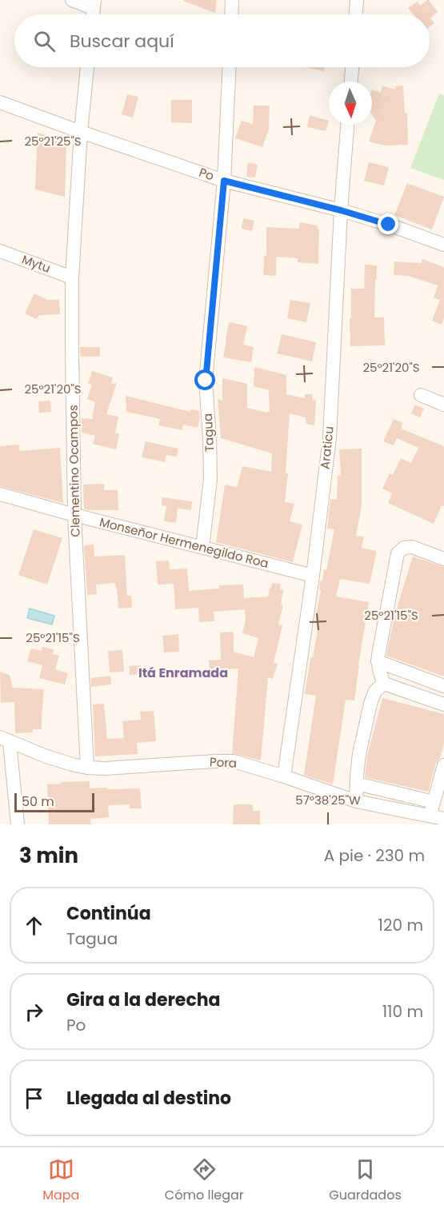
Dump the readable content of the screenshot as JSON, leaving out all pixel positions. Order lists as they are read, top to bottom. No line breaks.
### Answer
{"streets":{"street":["Po","Mytu","Tagua","Araticu","Clementino Ocampos","Monseñor Hermenegildo Roa","Pora"]},"crossings":[["Po","Tagua"],["Po","Araticu"],["Po","Clementino Ocampos"],["Mytu","Clementino Ocampos"],["Tagua","Monseñor Hermenegildo Roa"],["Araticu","Monseñor Hermenegildo Roa"],["Araticu","Pora"],["Clementino Ocampos","Monseñor Hermenegildo Roa"],["Clementino Ocampos","Pora"]],"districts":["Itá Enramada"],"scale_bar":"50 m","north":"bottom","page":{"search":"Buscar aquí","scale":"50 m","heading":["3 min","A pie · 230 m"],"list":[["Continúa","Tagua","120 m"],["Gira a la derecha","Po","110 m"],"Llegada al destino"],"nav":["Mapa","Cómo llegar","Guardados"]},"coordinates":["25°21'25\"S","25°21'20\"S","25°21'15\"S","57°38'25\"W"]}
